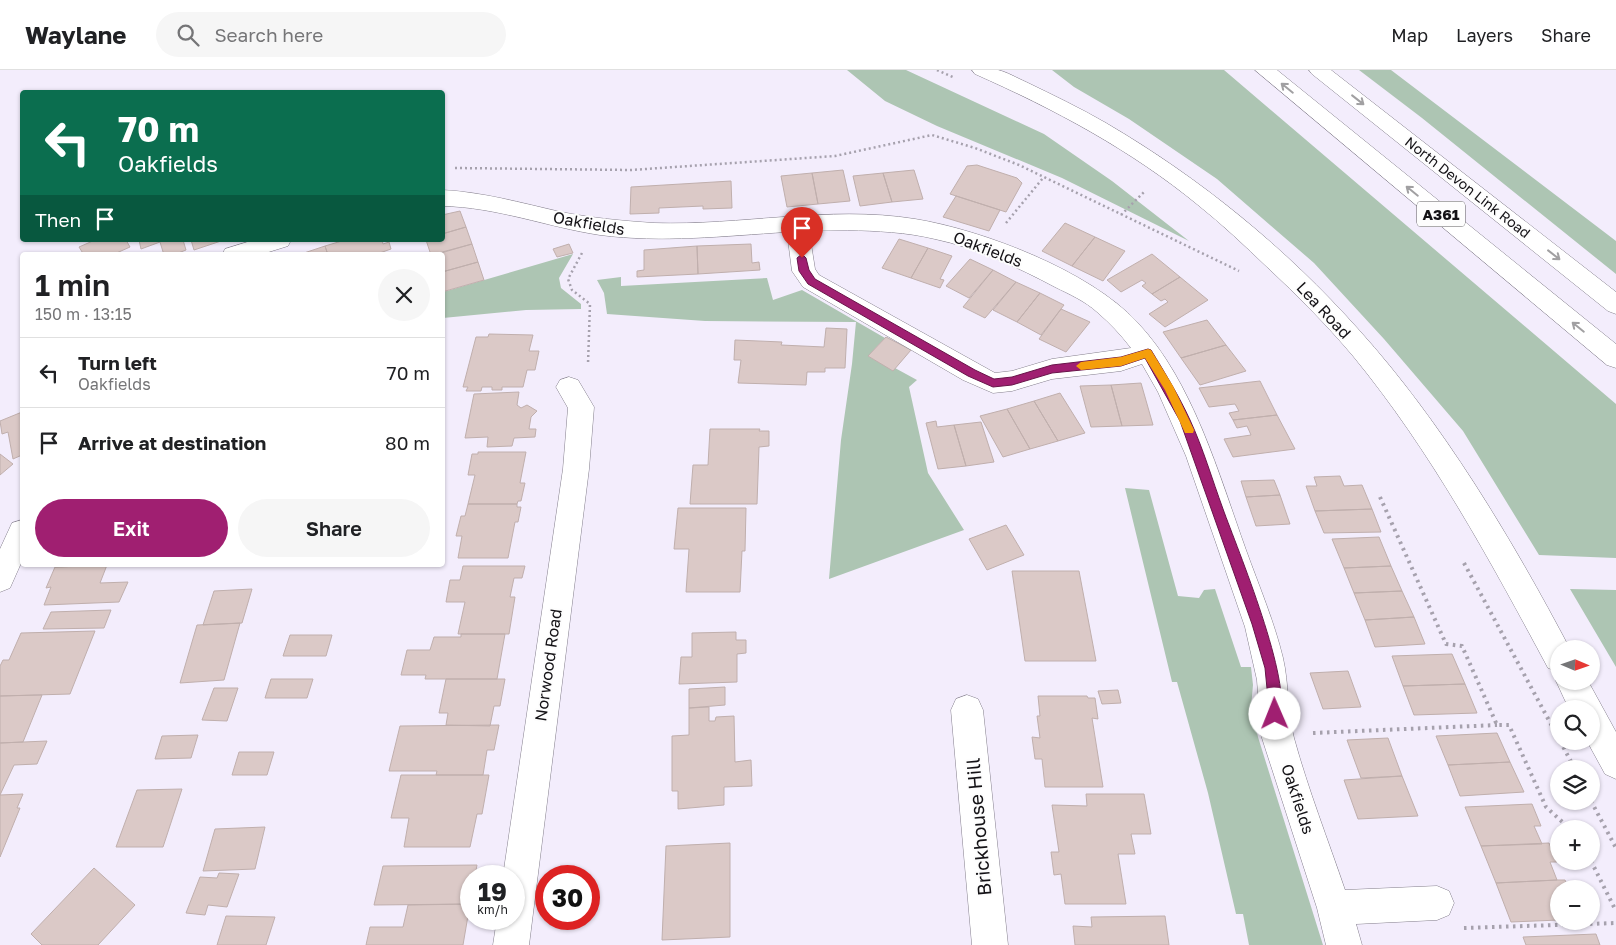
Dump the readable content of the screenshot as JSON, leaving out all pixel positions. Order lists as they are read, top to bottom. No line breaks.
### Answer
{"streets":{"main road":["North Devon Link Road","A361","Oakfields","Lea Road","Norwood Road","Brickhouse Hill"]},"north":"right","page":{"header":"Waylane","search":"Search here","nav":["Map","Layers","Share"],"turn":["70 m","Oakfields"],"then":"Then","heading":["1 min","150 m · 13:15"],"list":[{"name":"Turn left","note":"Oakfields","value":"70 m"},{"name":"Arrive at destination","value":"80 m"}],"buttons":["Exit","Share"],"map_buttons":["+","−"],"speed":"19 km/h","limit":"30"}}
